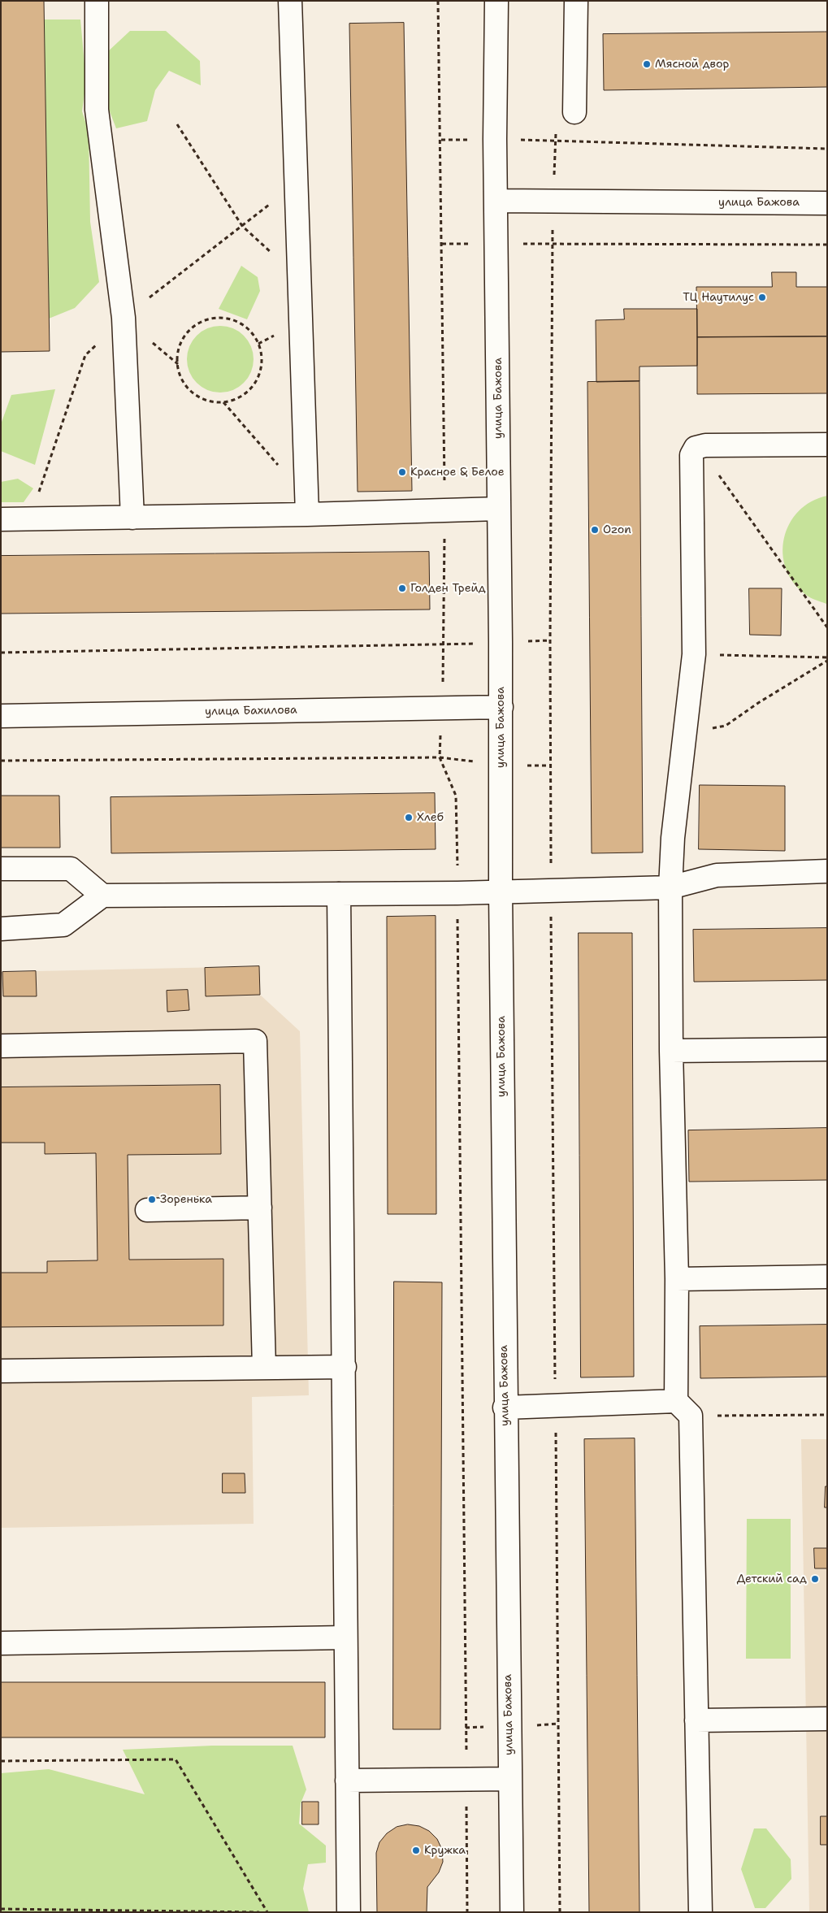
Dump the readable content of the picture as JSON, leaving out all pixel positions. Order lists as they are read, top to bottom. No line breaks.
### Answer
{"streets":{"street":["улица Бажова","улица Бахилова"]},"crossings":[["улица Бажова","улица Бахилова"]],"places":["Мясной двор","ТЦ Наутилус","Красное & Белое","Ozon","Голден Трейд","Хлеб","Зоренька","Детский сад","Кружка"]}
